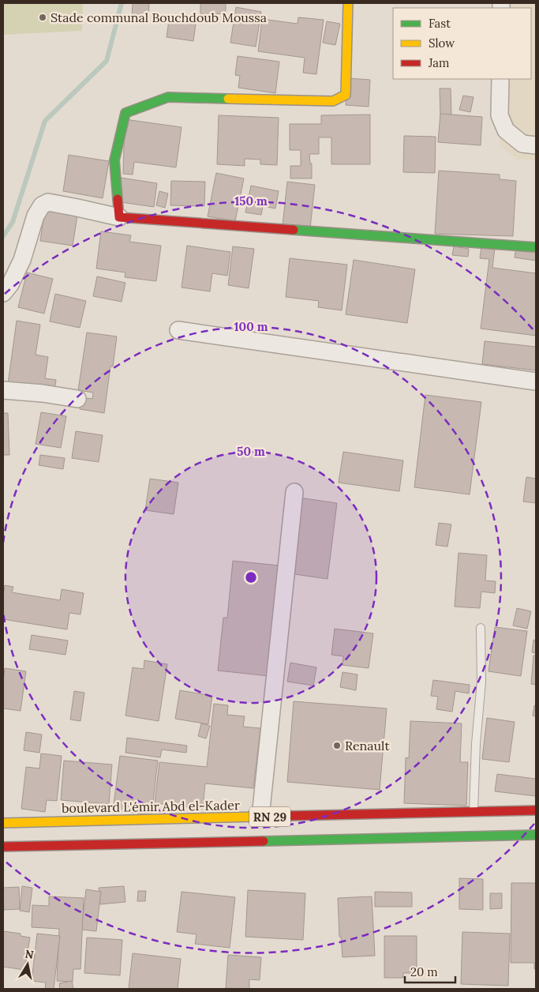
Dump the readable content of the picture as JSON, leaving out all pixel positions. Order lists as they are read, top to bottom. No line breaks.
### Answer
{"streets":{"main road":["boulevard L'émir Abd el-Kader","RN 29"]},"places":["Stade communal Bouchdoub Moussa","Renault"],"legend":["Fast","Slow","Jam"],"scale_bar":"20 m","north":"top","rings":["150 m","100 m","50 m"]}
